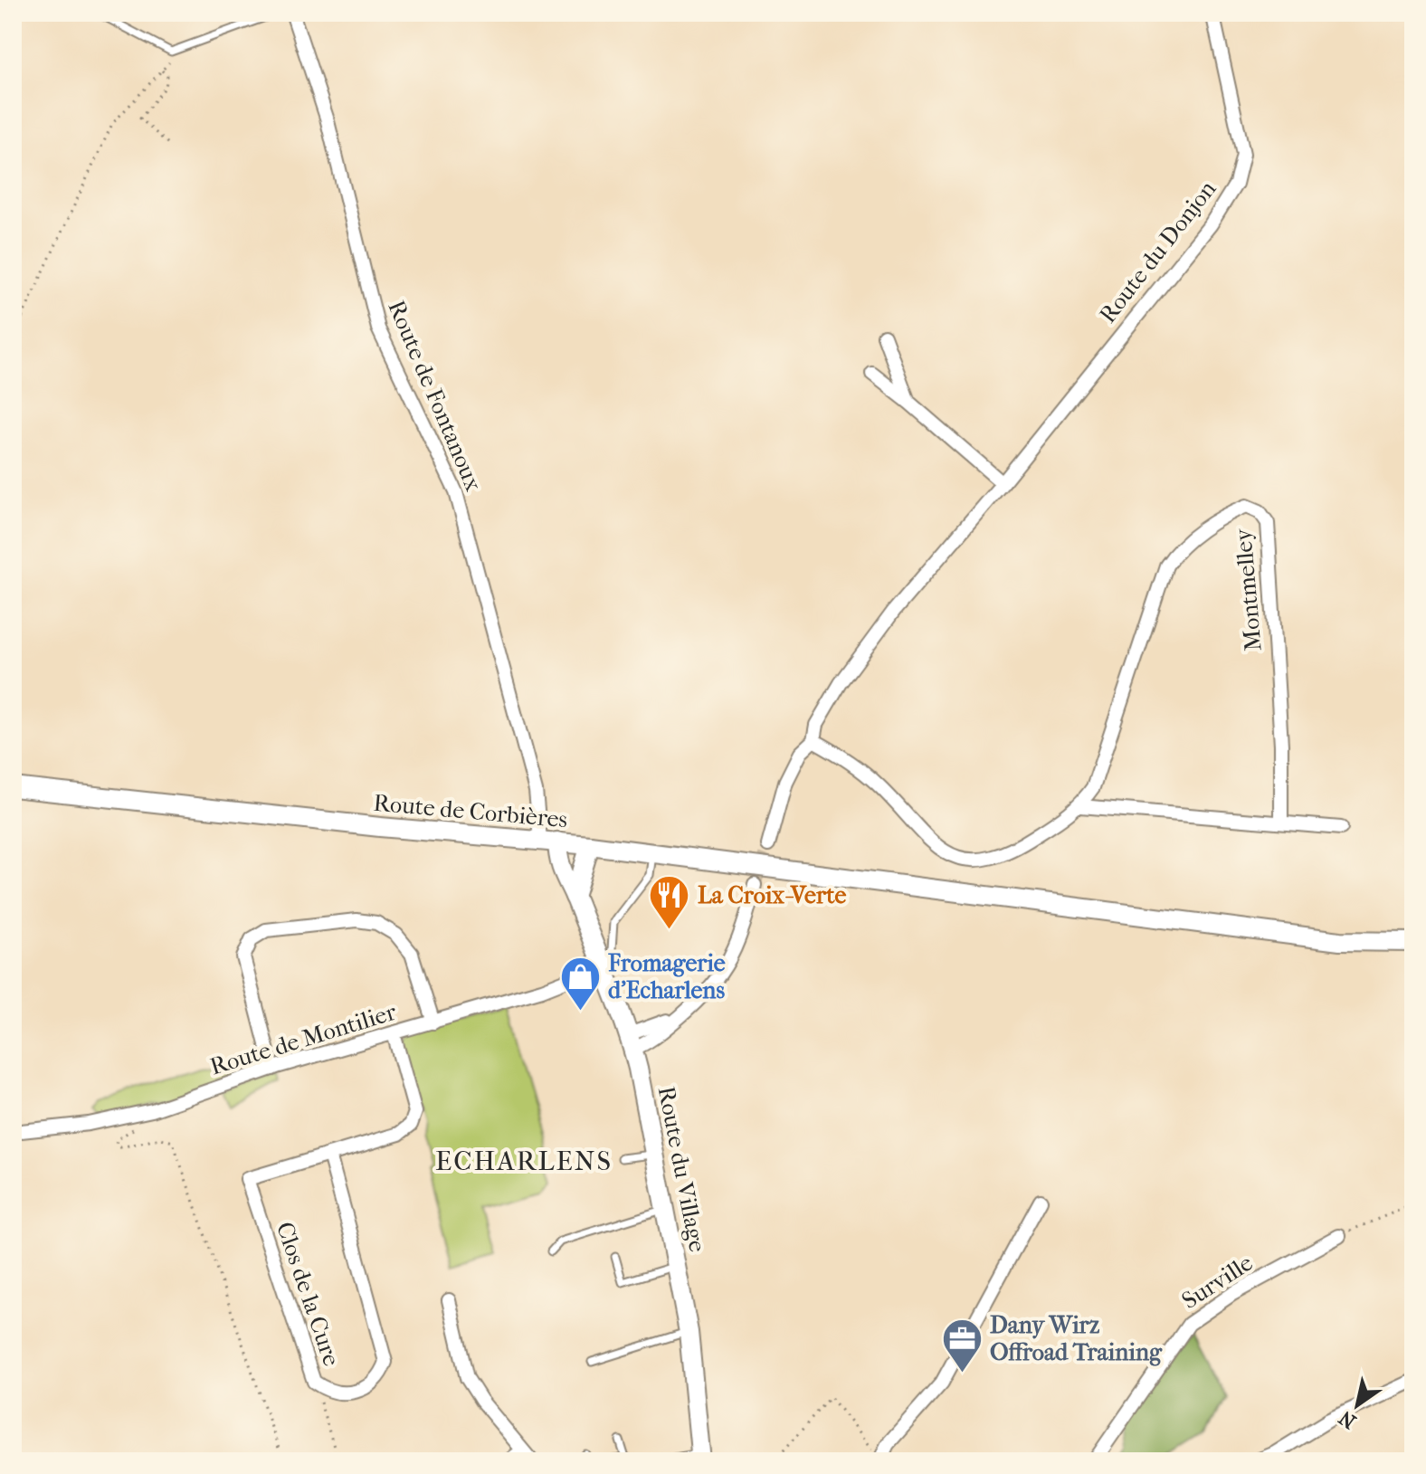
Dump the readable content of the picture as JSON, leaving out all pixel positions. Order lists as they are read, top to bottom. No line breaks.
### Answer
{"streets":{"main road":["Route de Corbières","Route du Village"],"street":["Route du Donjon","Route de Fontanoux","Montmelley","Route de Montilier","Surville","Clos de la Cure"]},"crossings":[["Route de Fontanoux","Route de Corbières"],["Route de Fontanoux","Route du Village"],["Route de Corbières","Route du Village"],["Route de Montilier","Route du Village"],["Route de Montilier","Clos de la Cure"]],"districts":["ECHARLENS"],"places":{"restaurant":["La Croix-Verte"],"shop":["Fromagerie d'Echarlens"],"office":["Dany Wirz Offroad Training"]},"north":"bottom left"}
